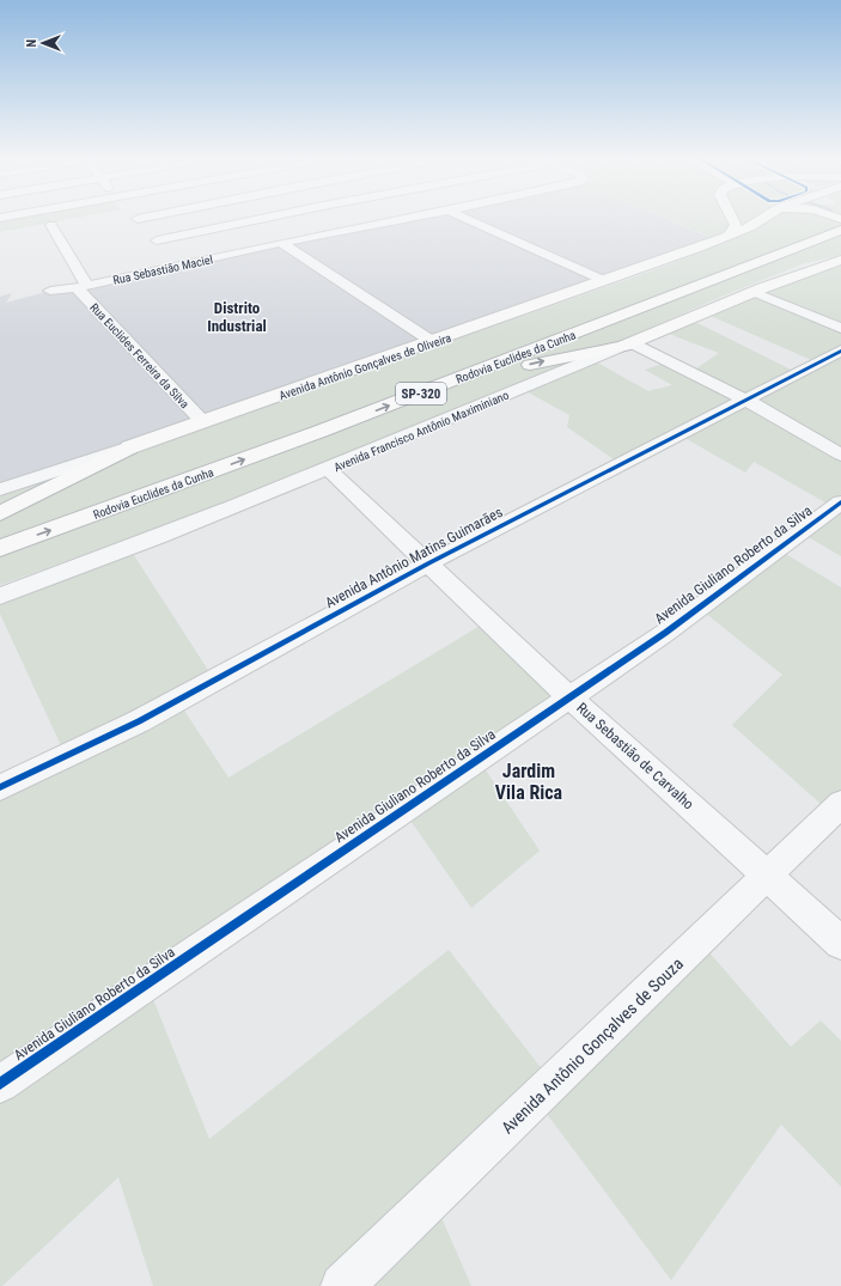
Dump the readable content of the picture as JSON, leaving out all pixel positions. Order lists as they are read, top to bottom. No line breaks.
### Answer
{"streets":{"main road":["Rodovia Euclides da Cunha","Avenida Antônio Gonçalves de Oliveira","SP-320","Avenida Francisco Antônio Maximiniano"],"street":["Rua Sebastião Maciel","Rua Euclides Ferreira da Silva","Avenida Antônio Matins Guimarães","Avenida Giuliano Roberto da Silva","Rua Sebastião de Carvalho","Avenida Antônio Gonçalves de Souza"]},"crossings":[["Rua Sebastião Maciel","Rua Euclides Ferreira da Silva"],["Rua Euclides Ferreira da Silva","Avenida Antônio Gonçalves de Oliveira"],["Avenida Francisco Antônio Maximiniano","Rua Sebastião de Carvalho"],["Avenida Antônio Matins Guimarães","Rua Sebastião de Carvalho"],["Avenida Giuliano Roberto da Silva","Rua Sebastião de Carvalho"],["Rua Sebastião de Carvalho","Avenida Antônio Gonçalves de Souza"]],"districts":["Distrito Industrial","Jardim Vila Rica"],"north":"left"}
